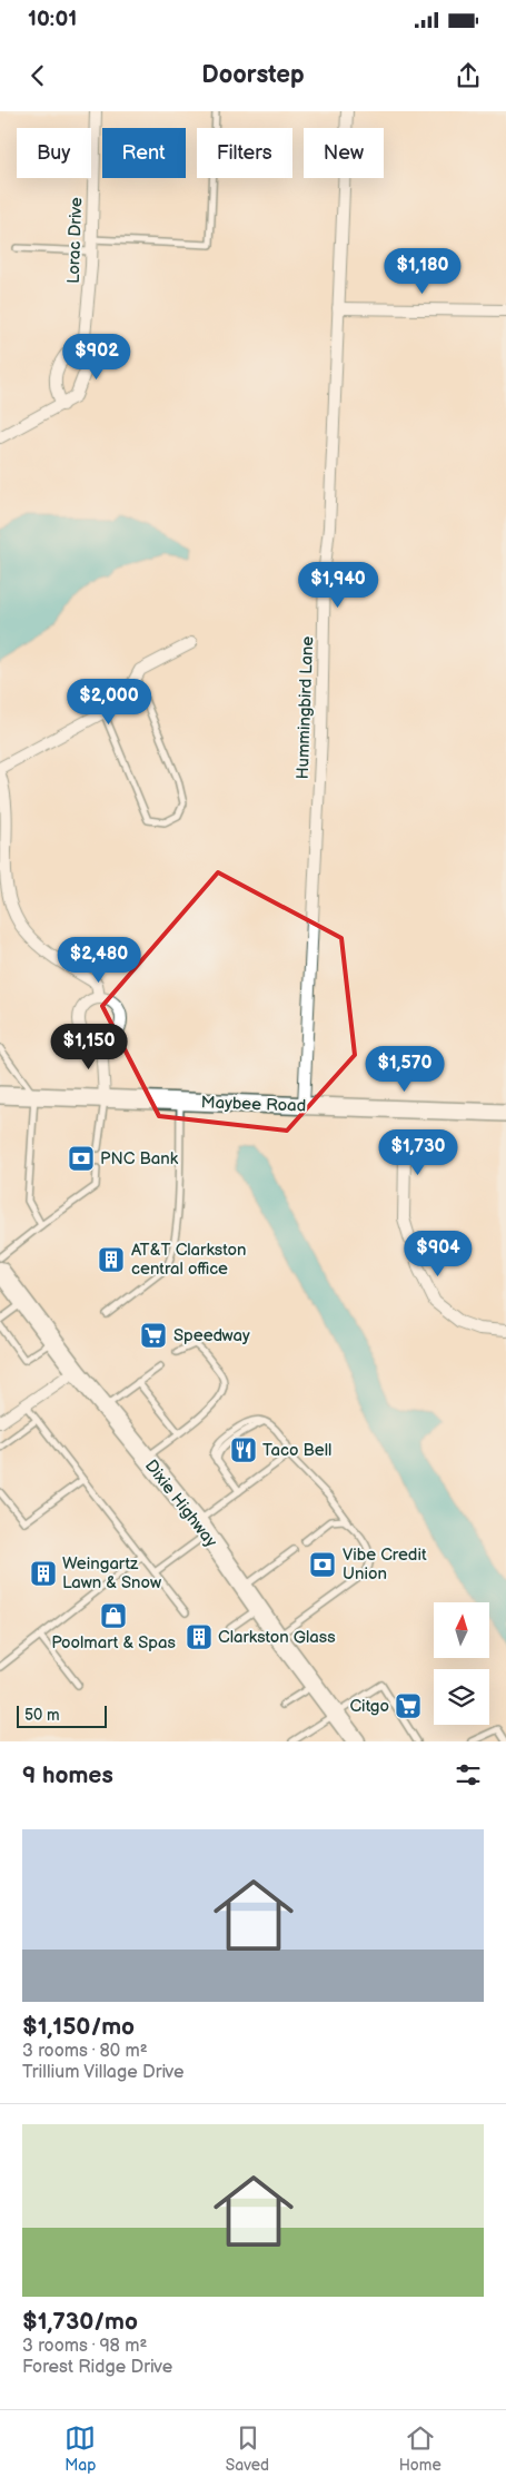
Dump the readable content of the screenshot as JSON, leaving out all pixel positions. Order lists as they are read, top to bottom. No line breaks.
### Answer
{"streets":{"main road":["Maybee Road","Dixie Highway"],"street":["Lorac Drive","Hummingbird Lane"]},"crossings":[["Hummingbird Lane","Maybee Road"]],"places":{"bank":["PNC Bank","Vibe Credit Union"],"building":["AT&T Clarkston central office","Weingartz Lawn & Snow","Clarkston Glass"],"supermarket":["Speedway","Citgo"],"restaurant":["Taco Bell"],"shop":["Poolmart & Spas"]},"scale_bar":"50 m","north":"top","page":{"status":"10:01","header":"Doorstep","chip":["Buy","Rent","Filters","New"],"price":["$1,180","$902","$1,940","$2,000","$2,480","$1,150","$1,570","$1,730","$904"],"scale":"50 m","heading":"9 homes","list":[{"name":"$1,150/mo","note":"3 rooms · 80 m² · Trillium Village Drive"},{"name":"$1,730/mo","note":"3 rooms · 98 m² · Forest Ridge Drive"}],"tabs":["Map","Saved","Home"]}}
